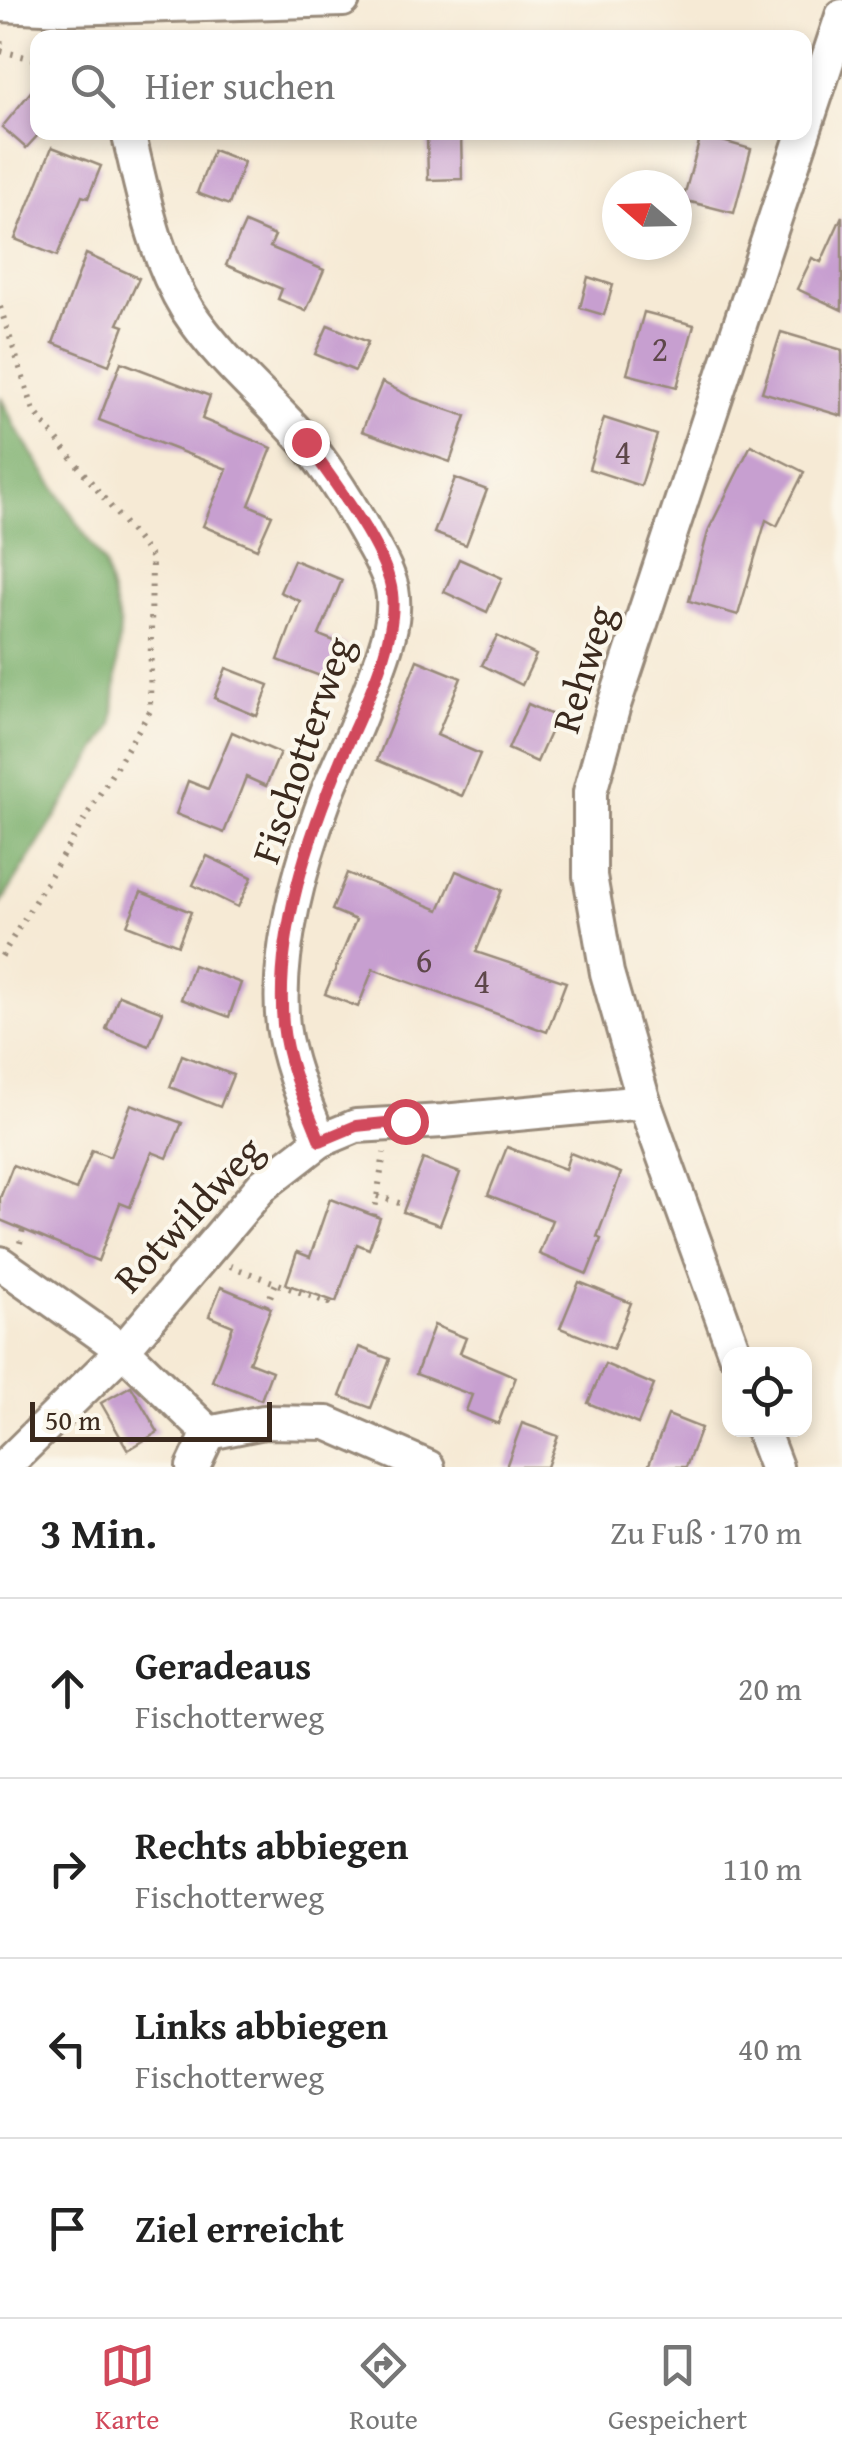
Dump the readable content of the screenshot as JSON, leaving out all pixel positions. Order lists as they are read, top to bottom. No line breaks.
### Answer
{"streets":{"street":["Rehweg","Fischotterweg","Rotwildweg"]},"crossings":[["Fischotterweg","Rotwildweg"]],"house_numbers":["2","4","6","4"],"scale_bar":"50 m","north":"left","page":{"search":"Hier suchen","scale":"50 m","heading":["3 Min.","Zu Fuß · 170 m"],"list":[["Geradeaus","Fischotterweg","20 m"],["Rechts abbiegen","Fischotterweg","110 m"],["Links abbiegen","Fischotterweg","40 m"],"Ziel erreicht"],"nav":["Karte","Route","Gespeichert"]}}
